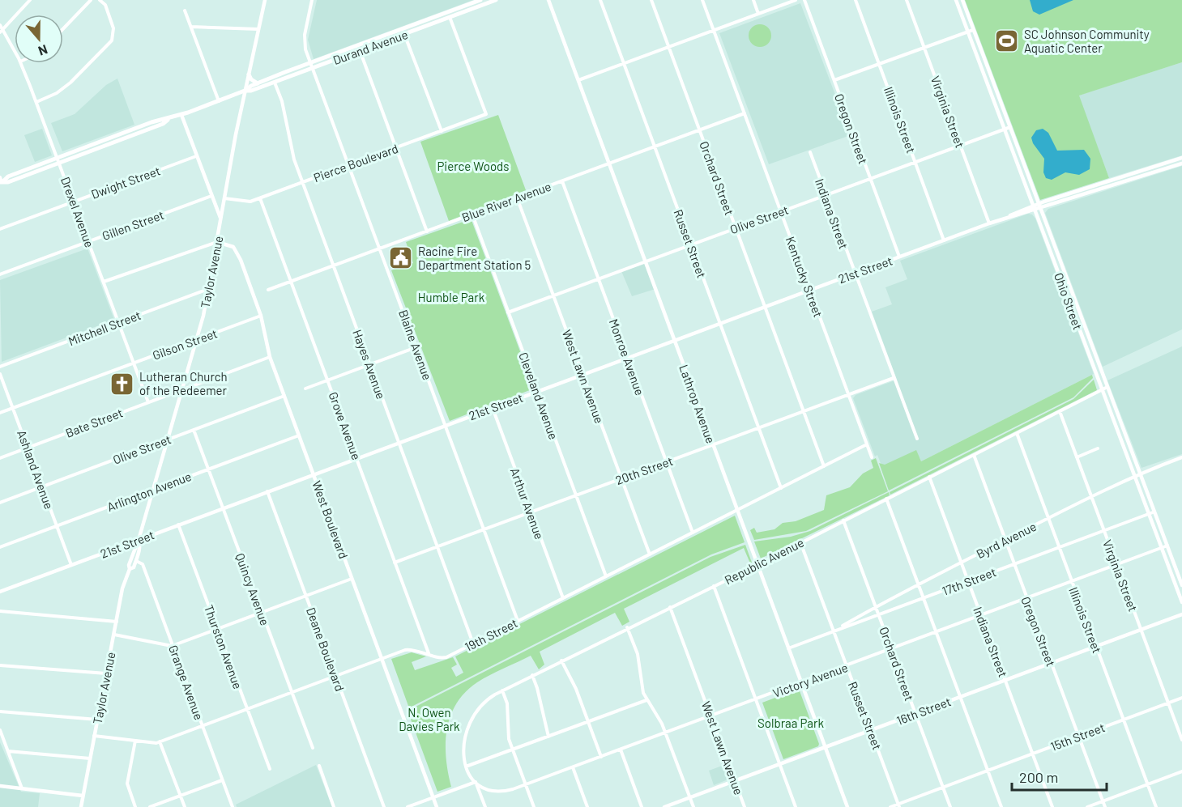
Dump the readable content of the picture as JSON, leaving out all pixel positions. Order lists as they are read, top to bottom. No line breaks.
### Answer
{"streets":{"main road":["Durand Avenue"],"street":["Virginia Street","Illinois Street","Oregon Street","Pierce Boulevard","Orchard Street","Dwight Street","Blue River Avenue","Drexel Avenue","Indiana Street","Olive Street","Gillen Street","Russet Street","21st Street","Taylor Avenue","Kentucky Street","Ohio Street","Mitchell Street","Gilson Street","Blaine Avenue","Monroe Avenue","Hayes Avenue","West Lawn Avenue","Cleveland Avenue","Lathrop Avenue","Bate Street","Grove Avenue","Ashland Avenue","20th Street","Arlington Avenue","Arthur Avenue","West Boulevard","Byrd Avenue","Republic Avenue","17th Street","Quincy Avenue","19th Street","Thurston Avenue","Deane Boulevard","Victory Avenue","Grange Avenue","16th Street","15th Street"]},"crossings":[["Durand Avenue","Pierce Boulevard"],["Durand Avenue","Drexel Avenue"],["Durand Avenue","Taylor Avenue"],["Durand Avenue","Blaine Avenue"],["Durand Avenue","Hayes Avenue"],["Virginia Street","Olive Street"],["Virginia Street","21st Street"],["Virginia Street","Byrd Avenue"],["Virginia Street","Republic Avenue"],["Virginia Street","17th Street"],["Virginia Street","Victory Avenue"],["Virginia Street","16th Street"],["Virginia Street","15th Street"],["Illinois Street","Olive Street"],["Illinois Street","21st Street"],["Illinois Street","Byrd Avenue"],["Illinois Street","Republic Avenue"],["Illinois Street","17th Street"],["Illinois Street","Victory Avenue"],["Illinois Street","16th Street"],["Illinois Street","15th Street"],["Oregon Street","Olive Street"],["Oregon Street","21st Street"],["Oregon Street","Byrd Avenue"],["Oregon Street","Republic Avenue"],["Oregon Street","17th Street"],["Oregon Street","Victory Avenue"],["Oregon Street","16th Street"],["Oregon Street","15th Street"],["Pierce Boulevard","Taylor Avenue"],["Pierce Boulevard","Blaine Avenue"],["Pierce Boulevard","Hayes Avenue"],["Pierce Boulevard","Grove Avenue"],["Orchard Street","Blue River Avenue"],["Orchard Street","Olive Street"],["Orchard Street","21st Street"],["Orchard Street","20th Street"],["Orchard Street","Byrd Avenue"],["Orchard Street","Republic Avenue"],["Orchard Street","17th Street"],["Orchard Street","19th Street"],["Orchard Street","Victory Avenue"],["Orchard Street","16th Street"],["Orchard Street","15th Street"],["Dwight Street","Drexel Avenue"],["Blue River Avenue","Russet Street"],["Blue River Avenue","Kentucky Street"],["Blue River Avenue","Blaine Avenue"],["Blue River Avenue","Monroe Avenue"],["Blue River Avenue","Hayes Avenue"],["Blue River Avenue","West Lawn Avenue"],["Blue River Avenue","Cleveland Avenue"],["Blue River Avenue","Lathrop Avenue"],["Blue River Avenue","Grove Avenue"],["Drexel Avenue","Gillen Street"],["Drexel Avenue","Mitchell Street"],["Drexel Avenue","Gilson Street"],["Drexel Avenue","Bate Street"],["Indiana Street","Olive Street"],["Indiana Street","21st Street"],["Indiana Street","20th Street"],["Indiana Street","Byrd Avenue"],["Indiana Street","Republic Avenue"],["Indiana Street","17th Street"],["Indiana Street","Victory Avenue"],["Indiana Street","16th Street"],["Indiana Street","15th Street"],["Olive Street","Russet Street"],["Olive Street","Taylor Avenue"],["Olive Street","Kentucky Street"],["Olive Street","Ohio Street"],["Olive Street","Monroe Avenue"],["Olive Street","West Lawn Avenue"],["Olive Street","Cleveland Avenue"],["Olive Street","Lathrop Avenue"],["Olive Street","Ashland Avenue"],["Olive Street","West Boulevard"],["Olive Street","Quincy Avenue"],["Russet Street","21st Street"],["Russet Street","20th Street"],["Russet Street","Byrd Avenue"],["Russet Street","Republic Avenue"],["Russet Street","17th Street"],["Russet Street","19th Street"],["Russet Street","Victory Avenue"],["Russet Street","16th Street"],["Russet Street","15th Street"],["21st Street","Taylor Avenue"],["21st Street","Kentucky Street"],["21st Street","Ohio Street"],["21st Street","Blaine Avenue"],["21st Street","Monroe Avenue"],["21st Street","Hayes Avenue"],["21st Street","West Lawn Avenue"],["21st Street","Cleveland Avenue"],["21st Street","Lathrop Avenue"],["21st Street","Grove Avenue"],["21st Street","Ashland Avenue"],["21st Street","Arthur Avenue"],["21st Street","West Boulevard"],["21st Street","Quincy Avenue"],["21st Street","Thurston Avenue"],["21st Street","Deane Boulevard"],["Taylor Avenue","Mitchell Street"],["Taylor Avenue","Gilson Street"],["Taylor Avenue","Bate Street"],["Taylor Avenue","Arlington Avenue"],["Taylor Avenue","West Boulevard"],["Taylor Avenue","19th Street"],["Taylor Avenue","Grange Avenue"],["Kentucky Street","20th Street"],["Kentucky Street","19th Street"],["Ohio Street","Byrd Avenue"],["Ohio Street","Republic Avenue"],["Ohio Street","17th Street"],["Ohio Street","Victory Avenue"],["Gilson Street","Ashland Avenue"],["Gilson Street","West Boulevard"],["Blaine Avenue","20th Street"],["Blaine Avenue","19th Street"],["Monroe Avenue","20th Street"],["Monroe Avenue","19th Street"],["Hayes Avenue","20th Street"],["Hayes Avenue","19th Street"],["West Lawn Avenue","20th Street"],["West Lawn Avenue","Republic Avenue"],["West Lawn Avenue","19th Street"],["West Lawn Avenue","Victory Avenue"],["West Lawn Avenue","16th Street"],["Cleveland Avenue","20th Street"],["Cleveland Avenue","19th Street"],["Lathrop Avenue","20th Street"],["Lathrop Avenue","Republic Avenue"],["Lathrop Avenue","17th Street"],["Lathrop Avenue","19th Street"],["Lathrop Avenue","Victory Avenue"],["Lathrop Avenue","16th Street"],["Bate Street","Ashland Avenue"],["Bate Street","West Boulevard"],["Grove Avenue","20th Street"],["Grove Avenue","19th Street"],["Ashland Avenue","Arlington Avenue"],["20th Street","Arthur Avenue"],["Arlington Avenue","West Boulevard"],["Arlington Avenue","Quincy Avenue"],["Arthur Avenue","19th Street"],["West Boulevard","19th Street"],["Byrd Avenue","17th Street"],["Quincy Avenue","19th Street"],["19th Street","Thurston Avenue"],["19th Street","Deane Boulevard"],["19th Street","Grange Avenue"]],"parks":["Pierce Woods","Humble Park","N. Owen Davies Park","Solbraa Park"],"places":{"sports":["SC Johnson Community Aquatic Center"],"public building":["Racine Fire Department Station 5"],"church":["Lutheran Church of the Redeemer"]},"scale_bar":"200 m","north":"bottom"}
